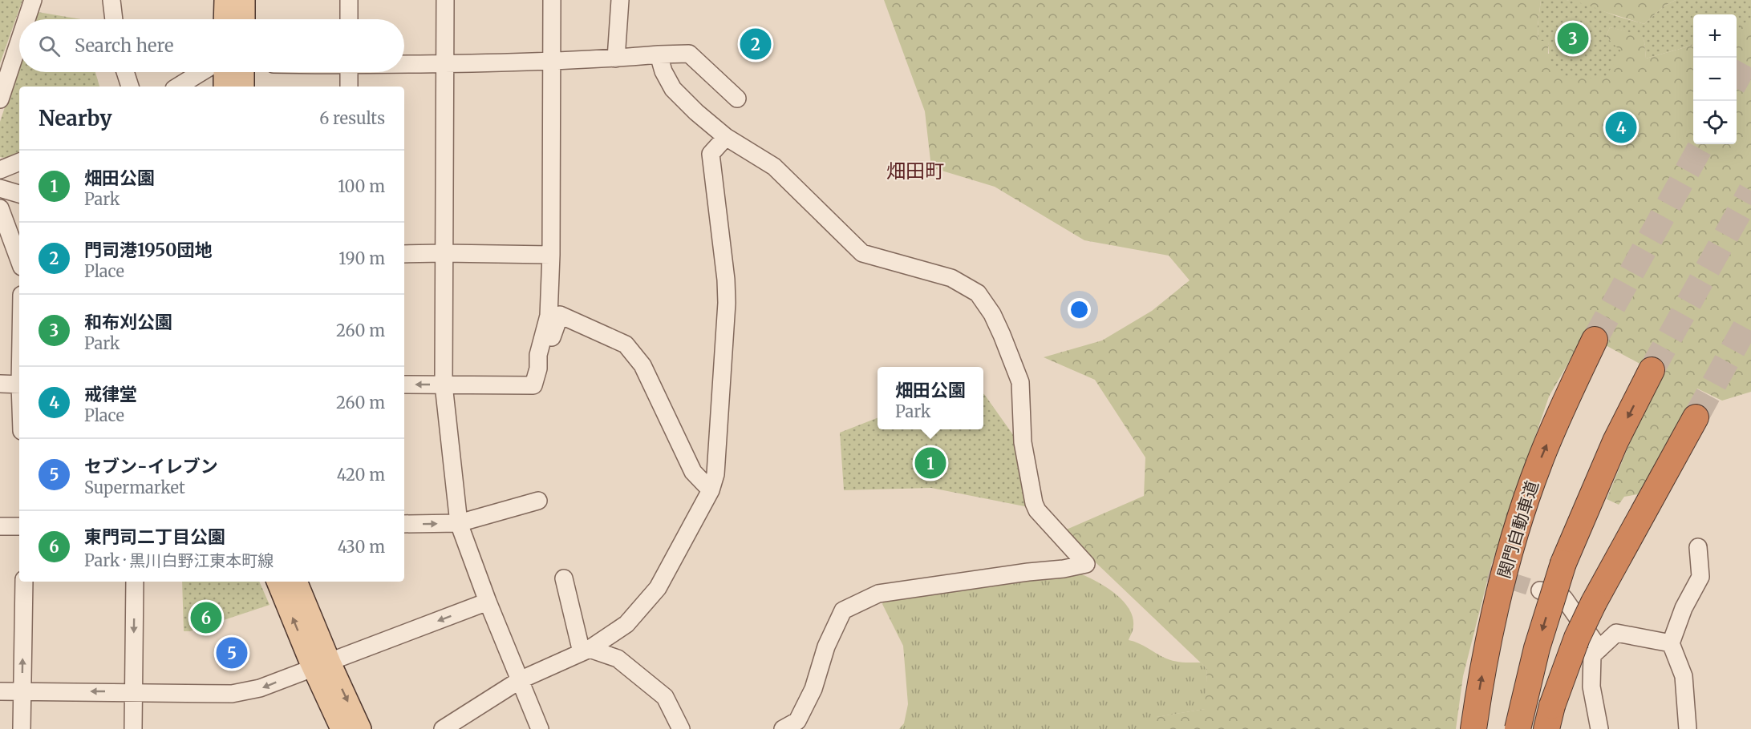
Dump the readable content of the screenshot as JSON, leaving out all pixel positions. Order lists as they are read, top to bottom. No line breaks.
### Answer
{"streets":{"highway":["関門自動車道"]},"districts":["畑田町"],"page":{"map_buttons":["+","−"],"search":"Search here","pins":["3","2","4","1","6","5"],"heading":["Nearby","6 results"],"list":[{"mark":"1","name":"畑田公園","note":"Park","value":"100 m"},{"mark":"2","name":"門司港1950団地","note":"Place","value":"190 m"},{"mark":"3","name":"和布刈公園","note":"Park","value":"260 m"},{"mark":"4","name":"戒律堂","note":"Place","value":"260 m"},{"mark":"5","name":"セブン-イレブン","note":"Supermarket","value":"420 m"},{"mark":"6","name":"東門司二丁目公園","note":"Park · 黒川白野江東本町線","value":"430 m"}],"popup":["畑田公園","Park"]}}
